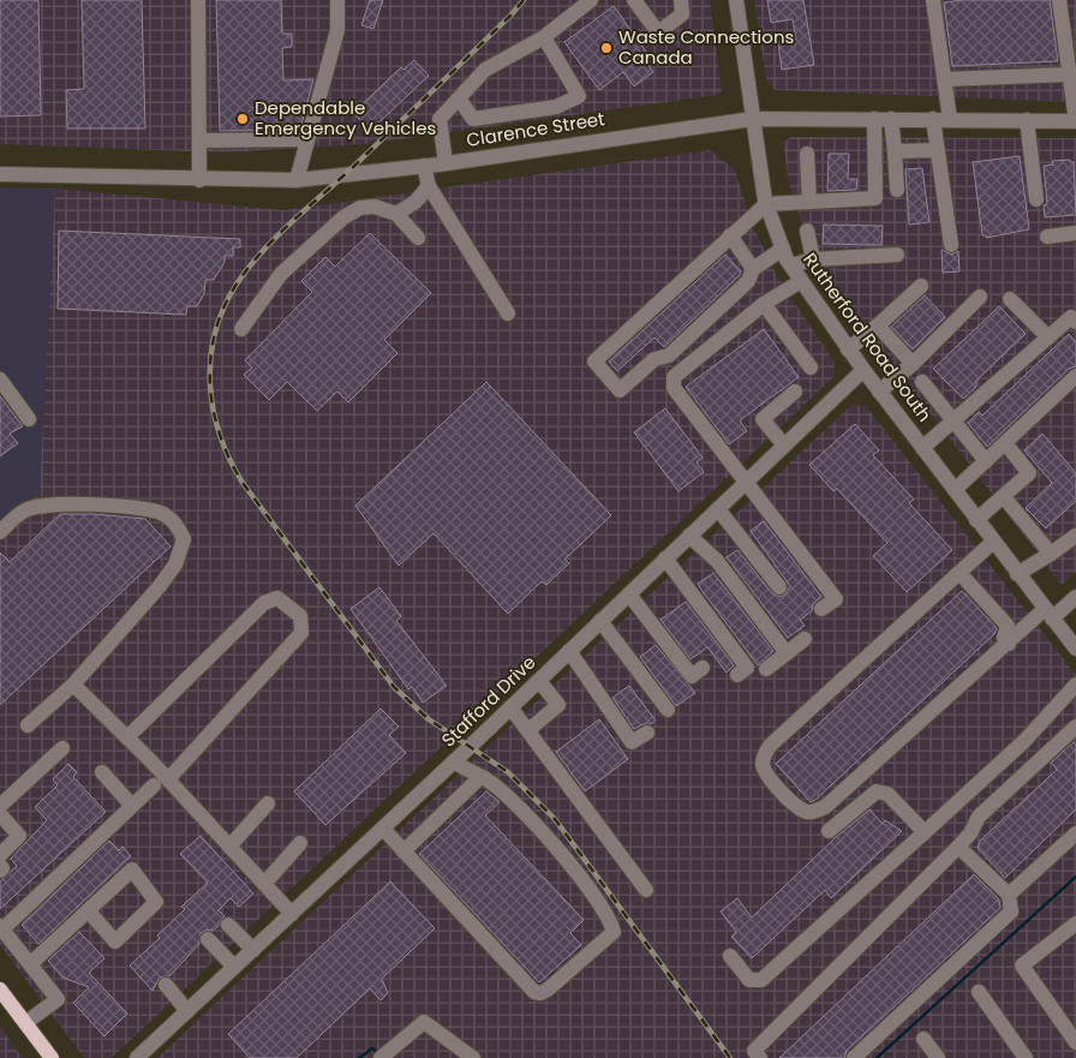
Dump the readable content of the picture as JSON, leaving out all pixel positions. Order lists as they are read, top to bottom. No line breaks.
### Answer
{"streets":{"street":["Clarence Street","Rutherford Road South","Stafford Drive"]},"crossings":[["Clarence Street","Rutherford Road South"],["Rutherford Road South","Stafford Drive"]],"places":["Waste Connections Canada","Dependable Emergency Vehicles"]}
